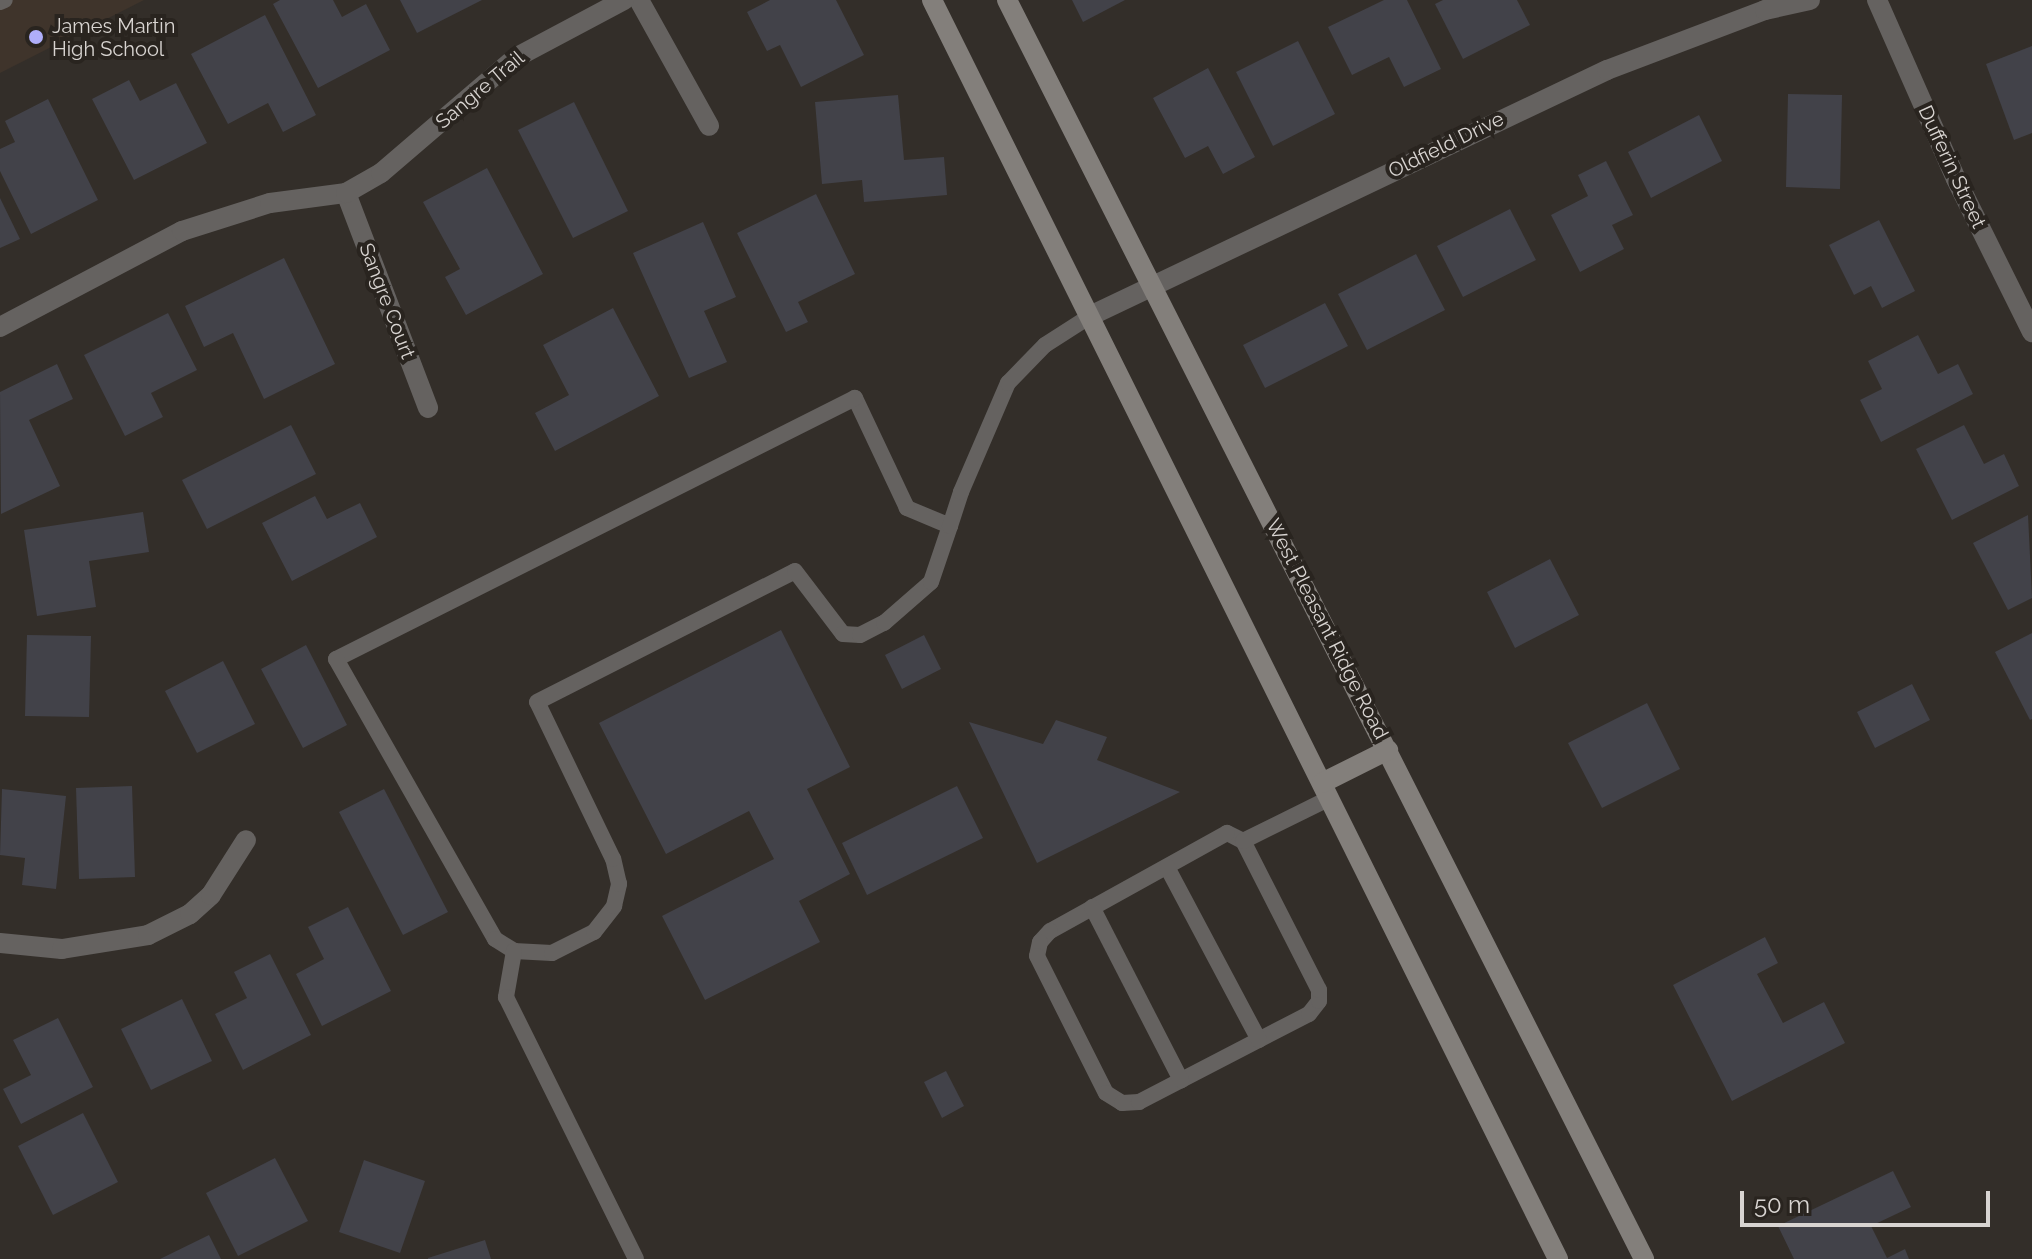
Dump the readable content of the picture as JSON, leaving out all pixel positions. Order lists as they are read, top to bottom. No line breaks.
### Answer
{"streets":{"main road":["West Pleasant Ridge Road"],"street":["Sangre Trail","Oldfield Drive","Dufferin Street","Sangre Court"]},"crossings":[["Sangre Trail","Sangre Court"],["Oldfield Drive","West Pleasant Ridge Road"]],"places":["James Martin High School"],"scale_bar":"50 m"}
